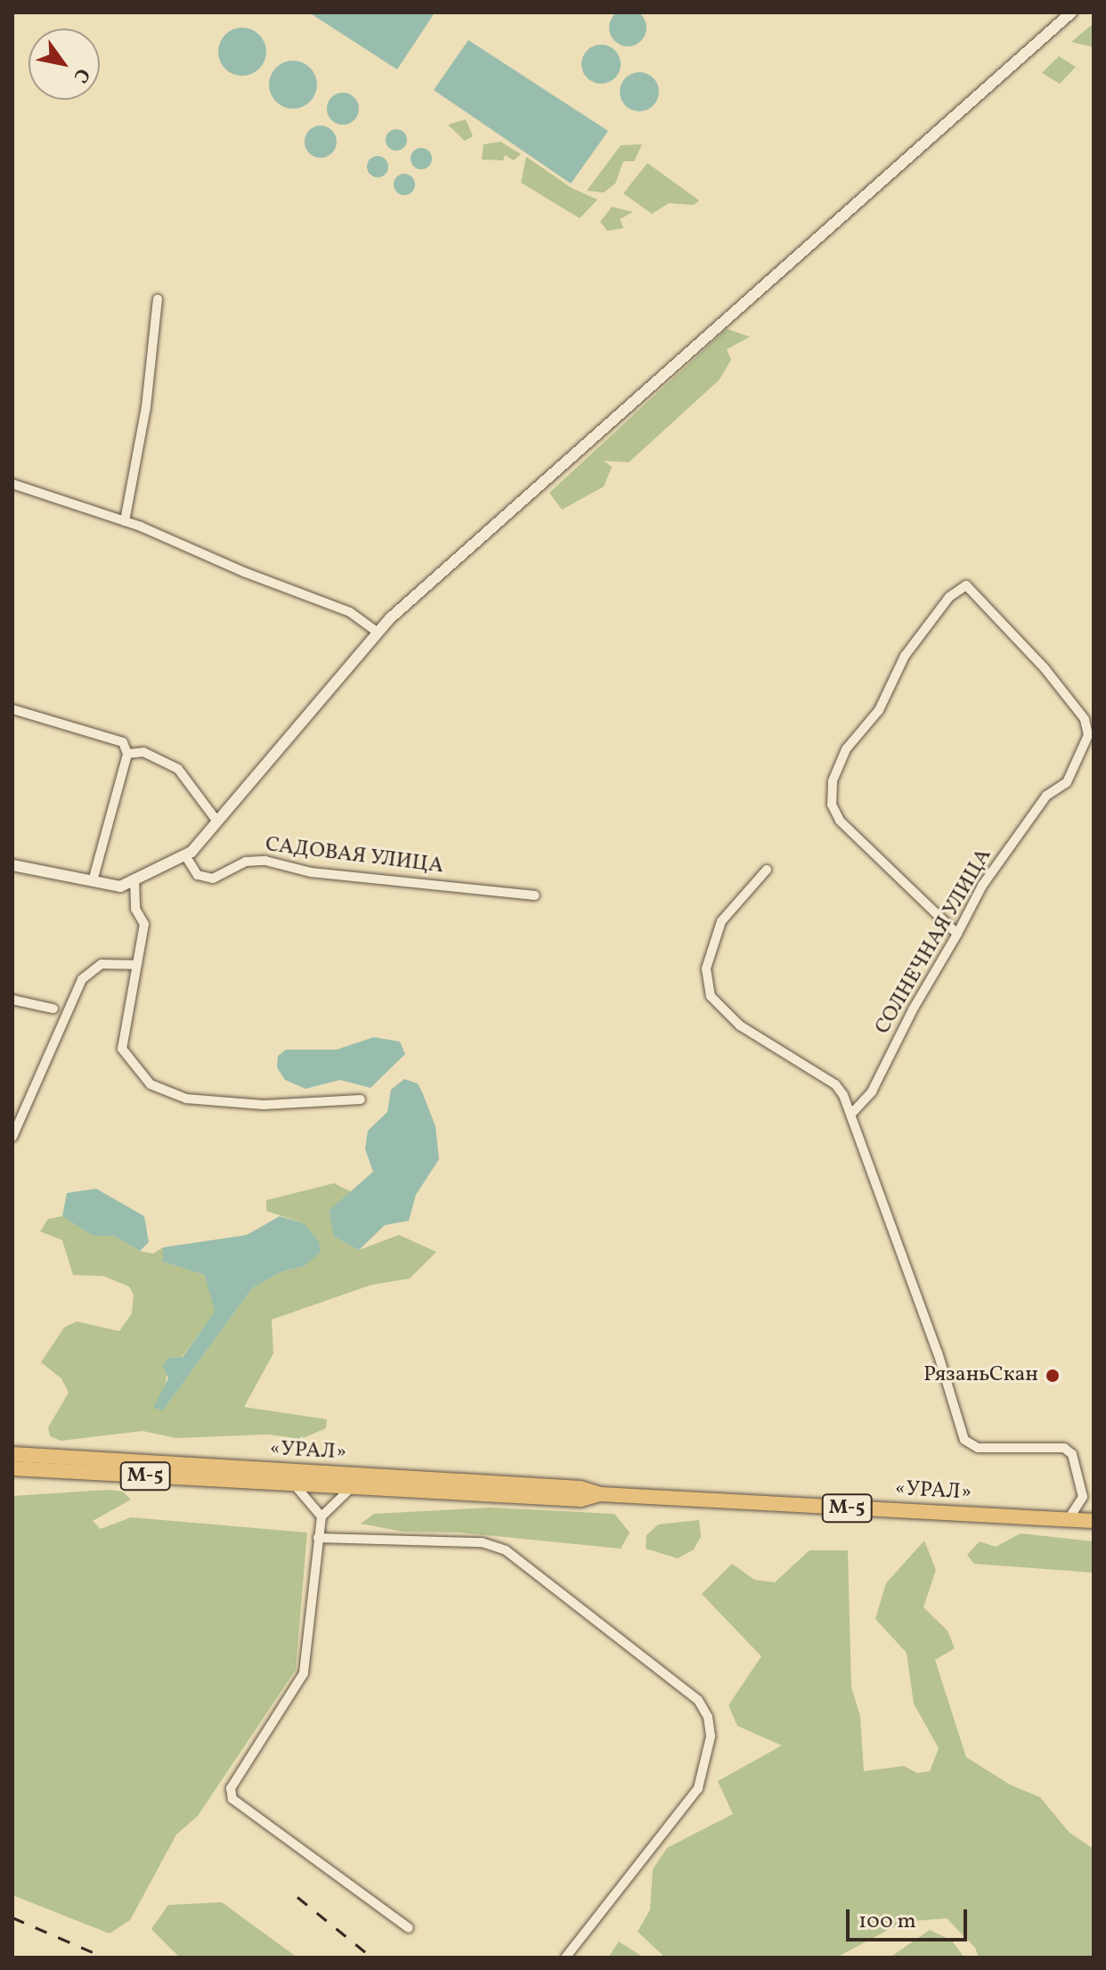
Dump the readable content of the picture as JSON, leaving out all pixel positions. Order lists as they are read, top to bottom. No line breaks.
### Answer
{"streets":{"highway":["«УРАЛ»","М-5"],"street":["САДОВАЯ УЛИЦА","СОЛНЕЧНАЯ УЛИЦА"]},"places":["РязаньСкан"],"scale_bar":"100 m","north":"bottom right"}
